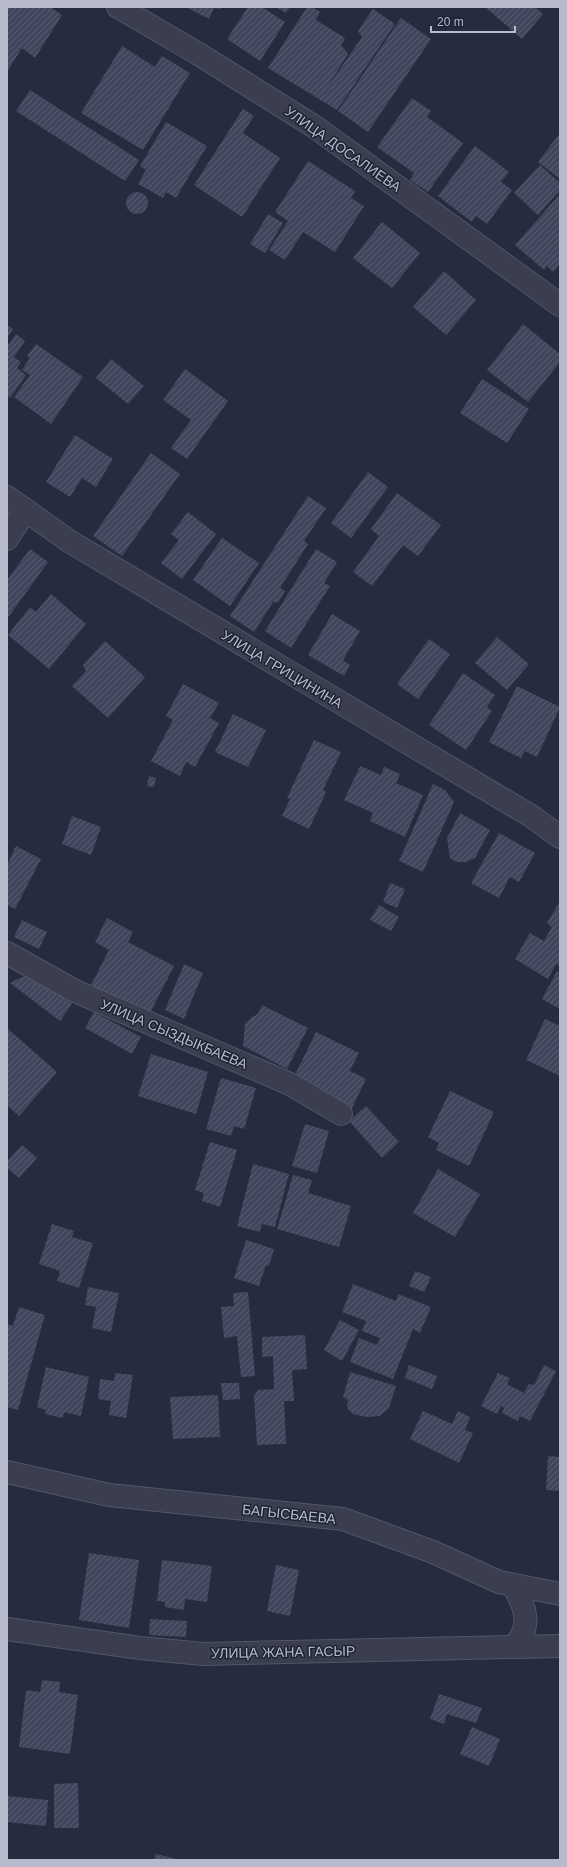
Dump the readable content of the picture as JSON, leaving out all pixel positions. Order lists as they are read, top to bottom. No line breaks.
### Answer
{"streets":{"street":["УЛИЦА ДОСАЛИЕВА","УЛИЦА ГРИЦИНИНА","УЛИЦА СЫЗДЫКБАЕВА","БАГЫСБАЕВА","УЛИЦА ЖАНА ГАСЫР"]},"scale_bar":"20 m"}
